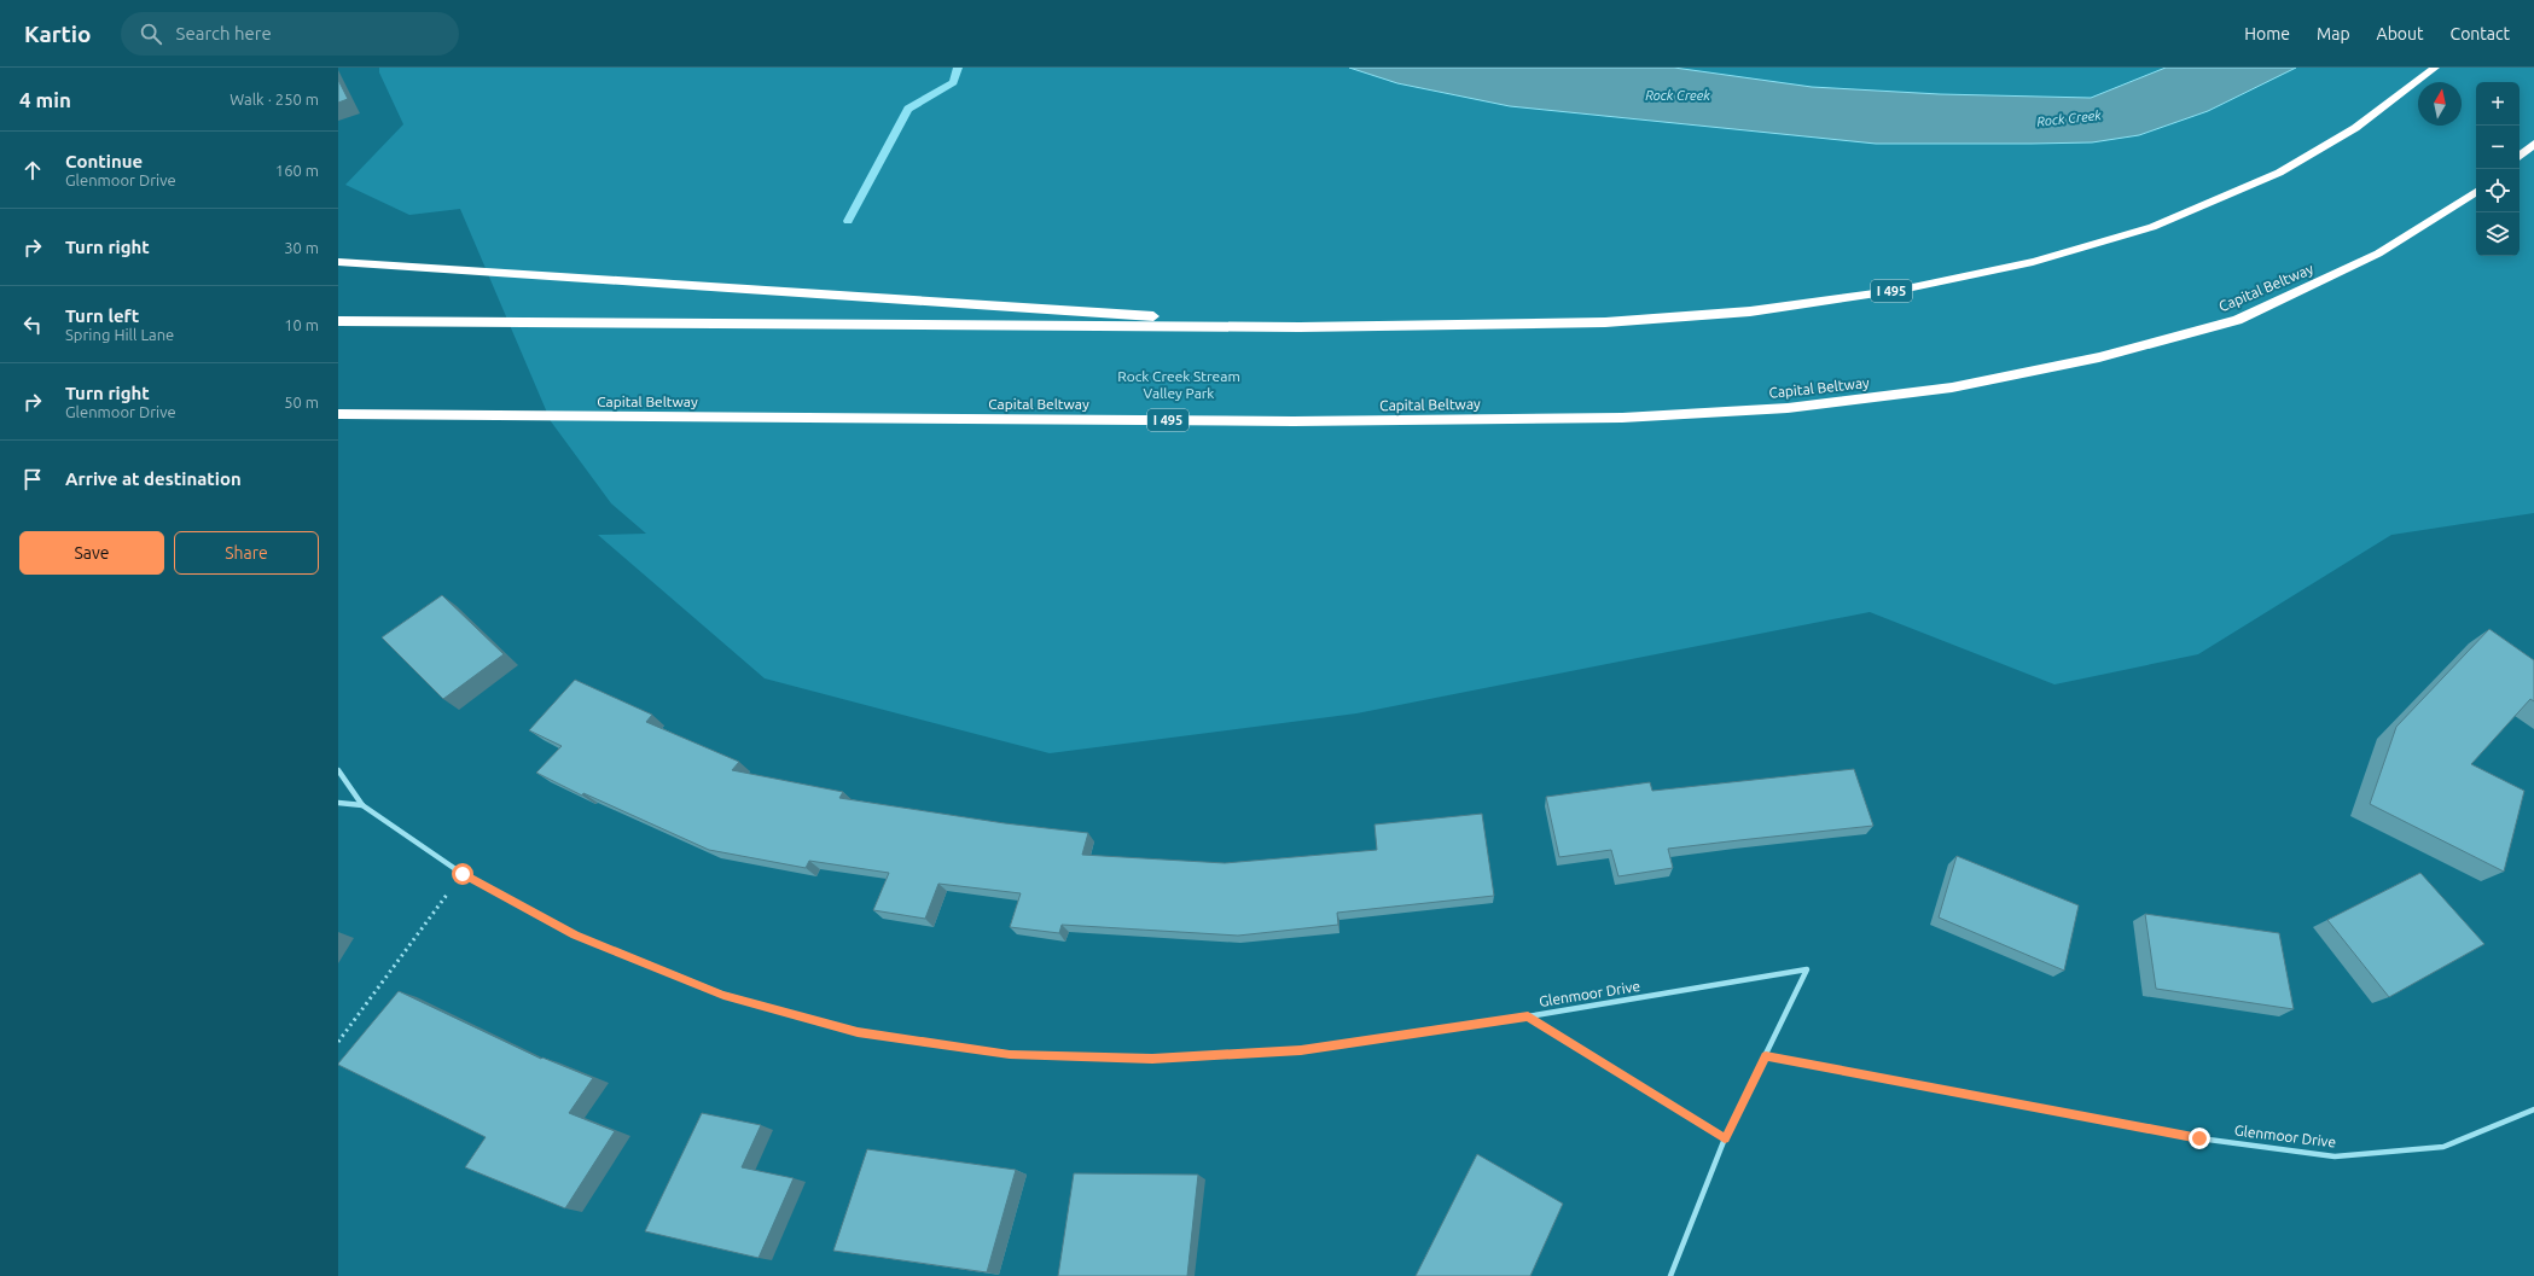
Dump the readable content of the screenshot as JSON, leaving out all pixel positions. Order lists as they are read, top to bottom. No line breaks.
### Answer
{"streets":{"highway":["Capital Beltway","I 495"],"street":["Glenmoor Drive"]},"water":["Rock Creek"],"parks":["Rock Creek Stream Valley Park"],"north":"top","page":{"header":"Kartio","search":"Search here","nav":["Home","Map","About","Contact"],"heading":["4 min","Walk · 250 m"],"map_buttons":["+","−"],"list":[["Continue","Glenmoor Drive","160 m"],["Turn right","30 m"],["Turn left","Spring Hill Lane","10 m"],["Turn right","Glenmoor Drive","50 m"],"Arrive at destination"],"buttons":["Save","Share"]}}
